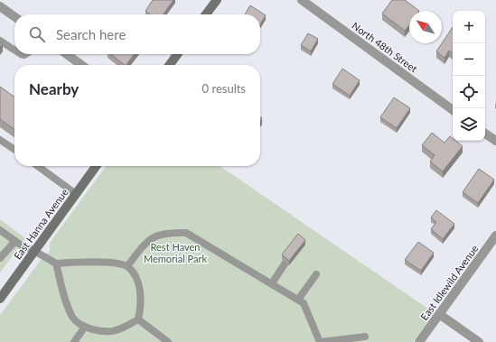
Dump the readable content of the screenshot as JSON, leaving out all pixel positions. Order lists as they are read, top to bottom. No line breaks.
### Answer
{"streets":{"street":["North 48th Street","East Hanna Avenue","East Idlewild Avenue"]},"parks":["Rest Haven Memorial Park"],"north":"top left","page":{"map_buttons":["+","−"],"search":"Search here","heading":["Nearby","0 results"]}}
